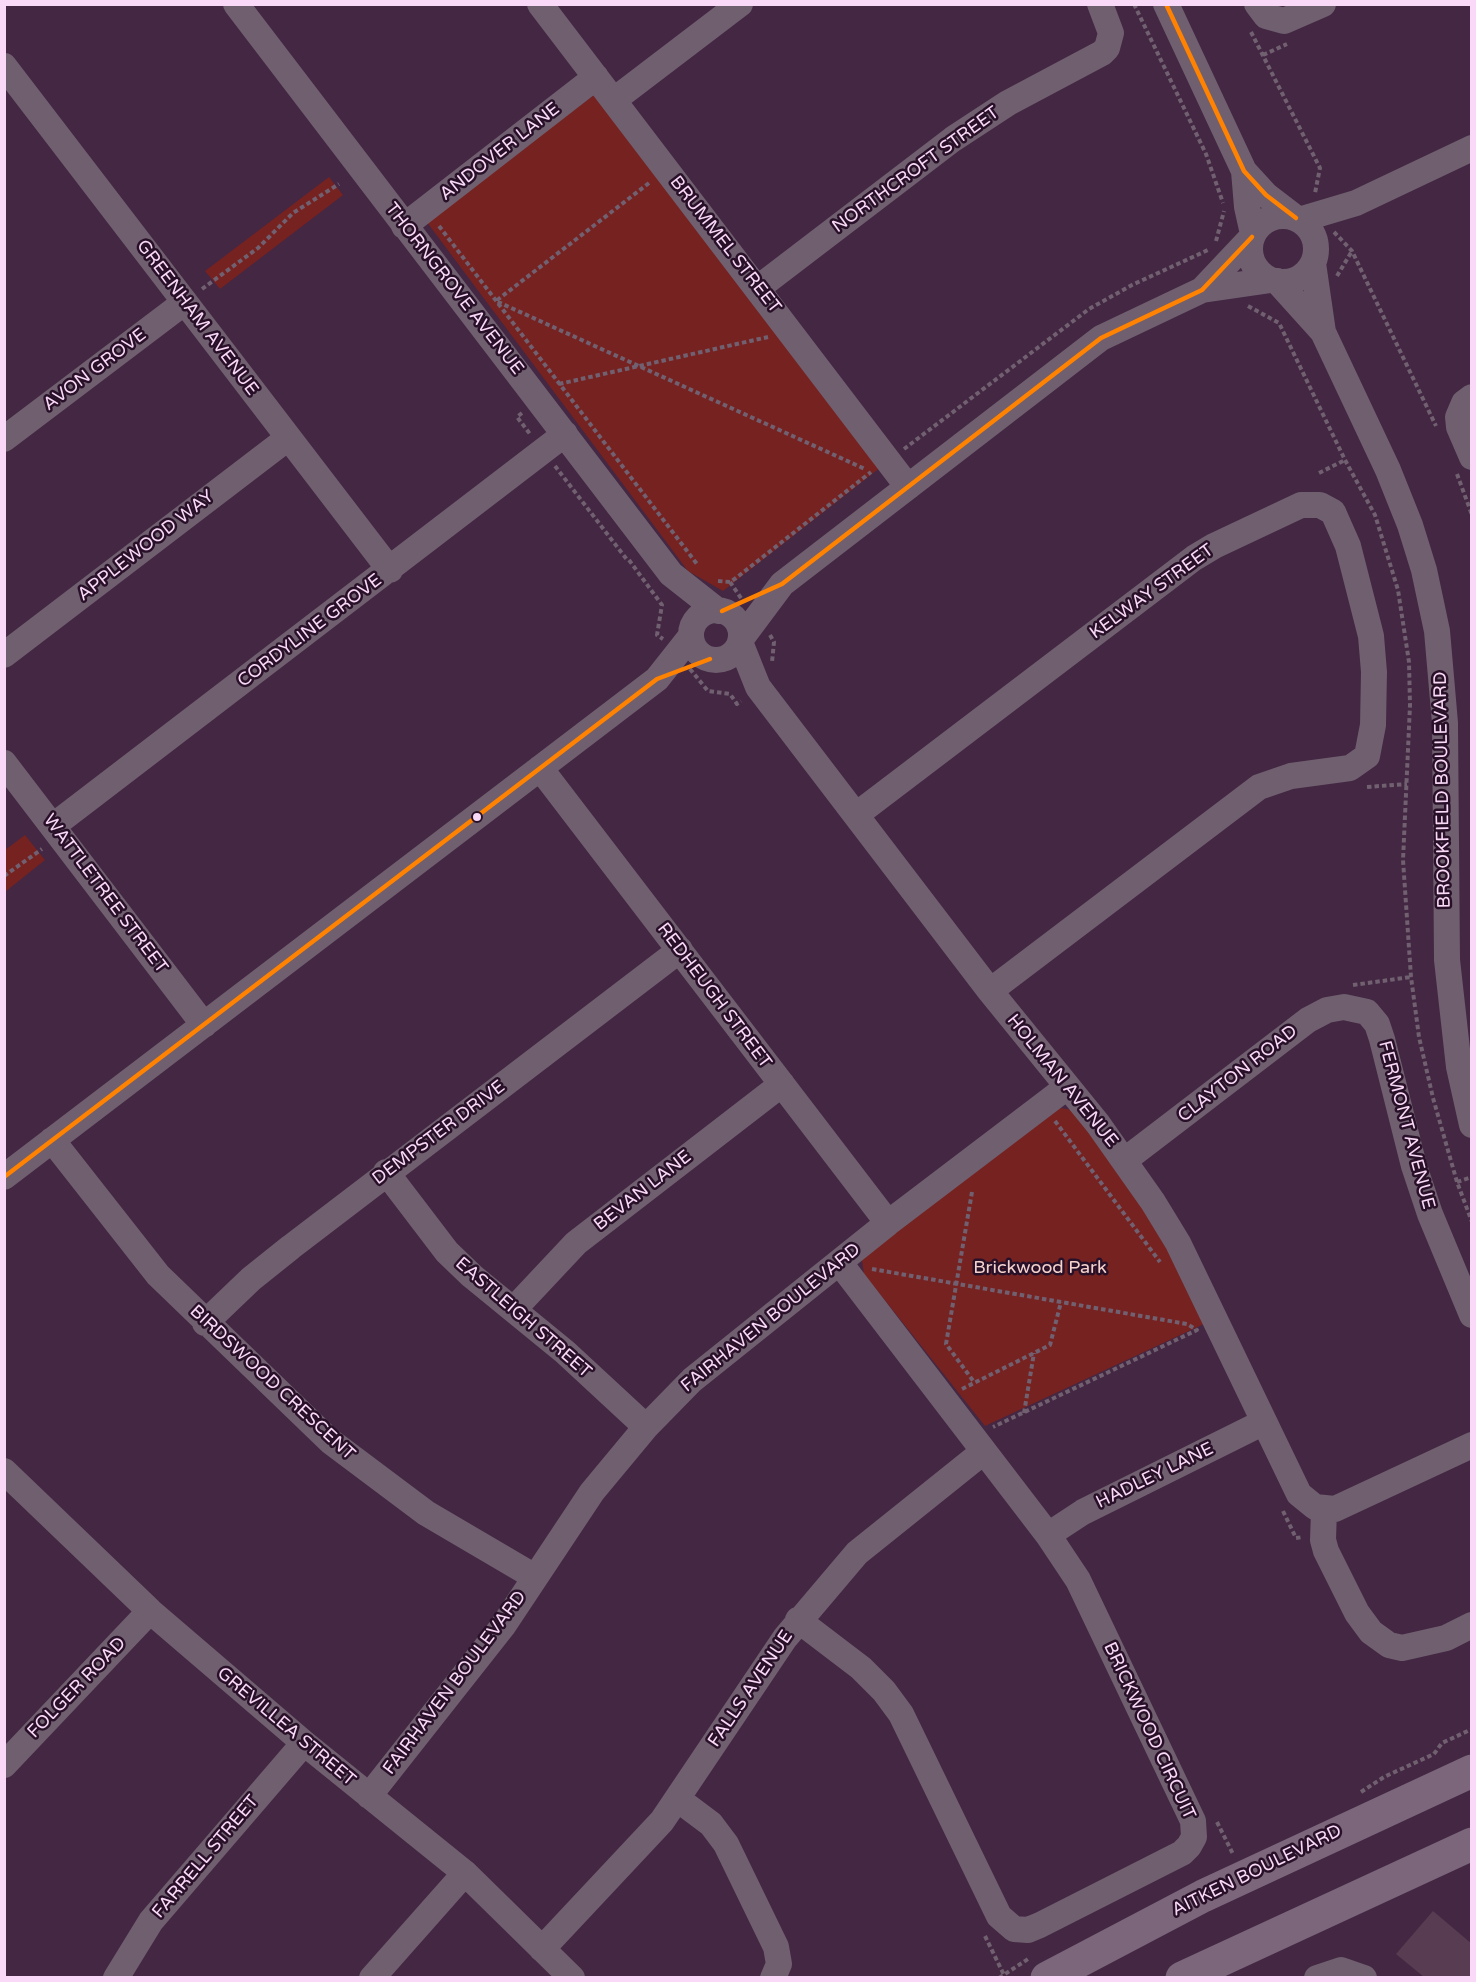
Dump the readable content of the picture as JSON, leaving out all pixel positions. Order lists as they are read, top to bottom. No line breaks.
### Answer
{"streets":{"main road":["AITKEN BOULEVARD"],"street":["ANDOVER LANE","NORTHCROFT STREET","BRUMMEL STREET","THORNGROVE AVENUE","GREENHAM AVENUE","AVON GROVE","APPLEWOOD WAY","KELWAY STREET","CORDYLINE GROVE","BROOKFIELD BOULEVARD","WATTLETREE STREET","REDHEUGH STREET","CLAYTON ROAD","HOLMAN AVENUE","FERMONT AVENUE","DEMPSTER DRIVE","BEVAN LANE","EASTLEIGH STREET","FAIRHAVEN BOULEVARD","BIRDSWOOD CRESCENT","HADLEY LANE","FOLGER ROAD","FALLS AVENUE","GREVILLEA STREET","BRICKWOOD CIRCUIT","FARRELL STREET"]},"crossings":[["ANDOVER LANE","BRUMMEL STREET"],["ANDOVER LANE","THORNGROVE AVENUE"],["NORTHCROFT STREET","BRUMMEL STREET"],["THORNGROVE AVENUE","CORDYLINE GROVE"],["THORNGROVE AVENUE","HOLMAN AVENUE"],["GREENHAM AVENUE","AVON GROVE"],["GREENHAM AVENUE","APPLEWOOD WAY"],["GREENHAM AVENUE","CORDYLINE GROVE"],["KELWAY STREET","HOLMAN AVENUE"],["CORDYLINE GROVE","WATTLETREE STREET"],["REDHEUGH STREET","DEMPSTER DRIVE"],["REDHEUGH STREET","BEVAN LANE"],["REDHEUGH STREET","FAIRHAVEN BOULEVARD"],["CLAYTON ROAD","HOLMAN AVENUE"],["CLAYTON ROAD","FERMONT AVENUE"],["HOLMAN AVENUE","FAIRHAVEN BOULEVARD"],["HOLMAN AVENUE","HADLEY LANE"],["DEMPSTER DRIVE","EASTLEIGH STREET"],["DEMPSTER DRIVE","BIRDSWOOD CRESCENT"],["BEVAN LANE","EASTLEIGH STREET"],["EASTLEIGH STREET","FAIRHAVEN BOULEVARD"],["FAIRHAVEN BOULEVARD","BIRDSWOOD CRESCENT"],["FAIRHAVEN BOULEVARD","GREVILLEA STREET"],["FAIRHAVEN BOULEVARD","BRICKWOOD CIRCUIT"],["HADLEY LANE","BRICKWOOD CIRCUIT"],["FOLGER ROAD","GREVILLEA STREET"],["FALLS AVENUE","GREVILLEA STREET"],["FALLS AVENUE","BRICKWOOD CIRCUIT"],["GREVILLEA STREET","FARRELL STREET"]],"parks":["Brickwood Park"]}
